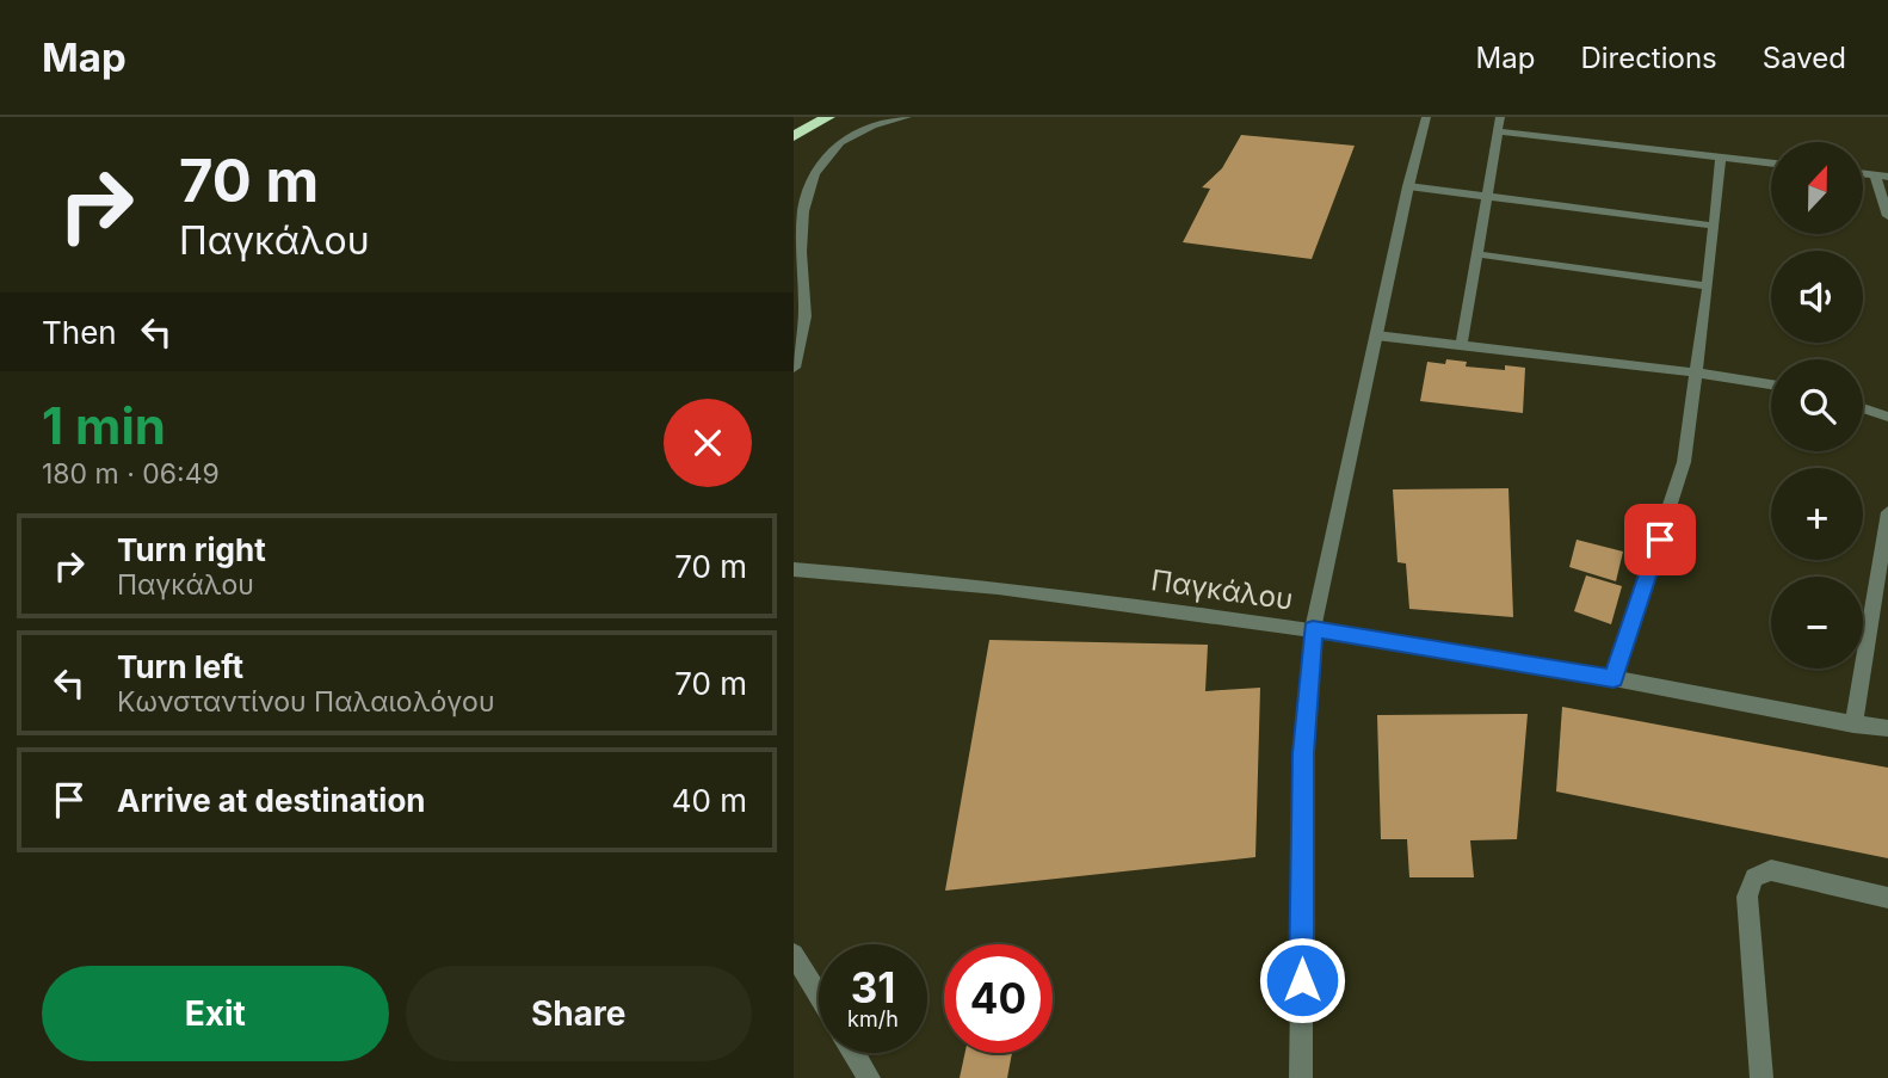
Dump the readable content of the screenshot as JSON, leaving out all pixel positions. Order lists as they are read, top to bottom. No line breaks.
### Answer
{"streets":{"street":["Παγκάλου"]},"north":"top","page":{"header":"Map","nav":["Map","Directions","Saved"],"turn":["70 m","Παγκάλου"],"map_buttons":["+","−"],"then":"Then","heading":["1 min","180 m · 06:49"],"list":[{"name":"Turn right","note":"Παγκάλου","value":"70 m"},{"name":"Turn left","note":"Κωνσταντίνου Παλαιολόγου","value":"70 m"},{"name":"Arrive at destination","value":"40 m"}],"speed":"31 km/h","limit":"40","buttons":["Exit","Share"]}}
